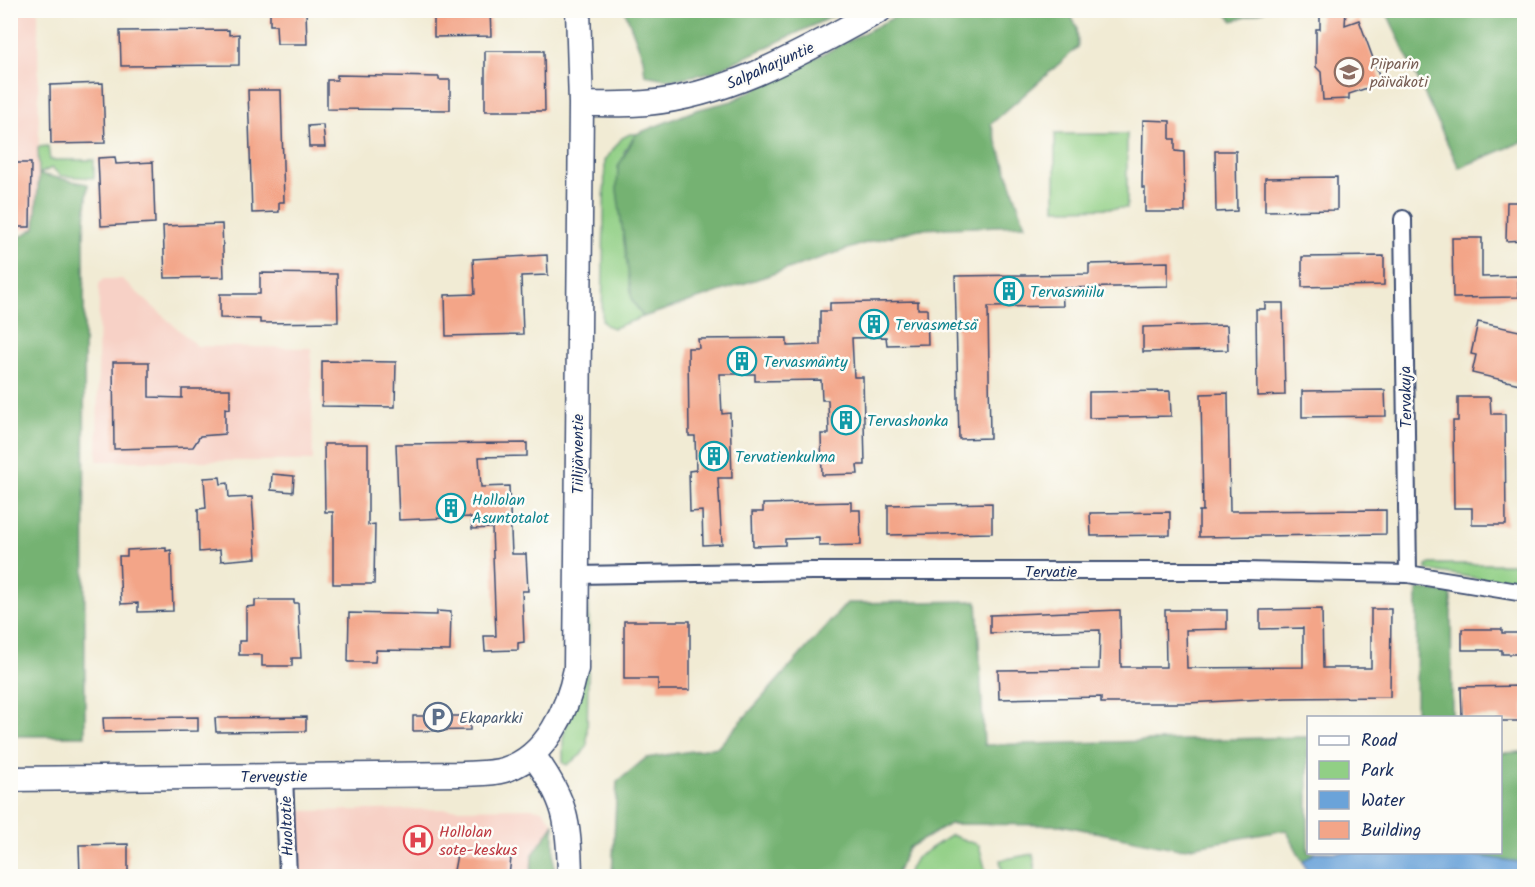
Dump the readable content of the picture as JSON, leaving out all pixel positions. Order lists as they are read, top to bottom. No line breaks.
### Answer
{"streets":{"main road":["Salpaharjuntie","Tiilijärventie","Terveystie"],"street":["Tervakuja","Tervatie","Huoltotie"]},"crossings":[["Salpaharjuntie","Tiilijärventie"],["Tervakuja","Tervatie"],["Tiilijärventie","Tervatie"],["Tiilijärventie","Terveystie"],["Terveystie","Huoltotie"]],"places":{"school or university":["Piiparin päiväkoti"],"building":["Tervasmiilu","Tervasmetsä","Tervasmänty","Tervashonka","Tervatienkulma","Hollolan Asuntotalot"],"parking":["Ekaparkki"],"hospital":["Hollolan sote-keskus"]},"legend":["Road","Park","Water","Building"]}
